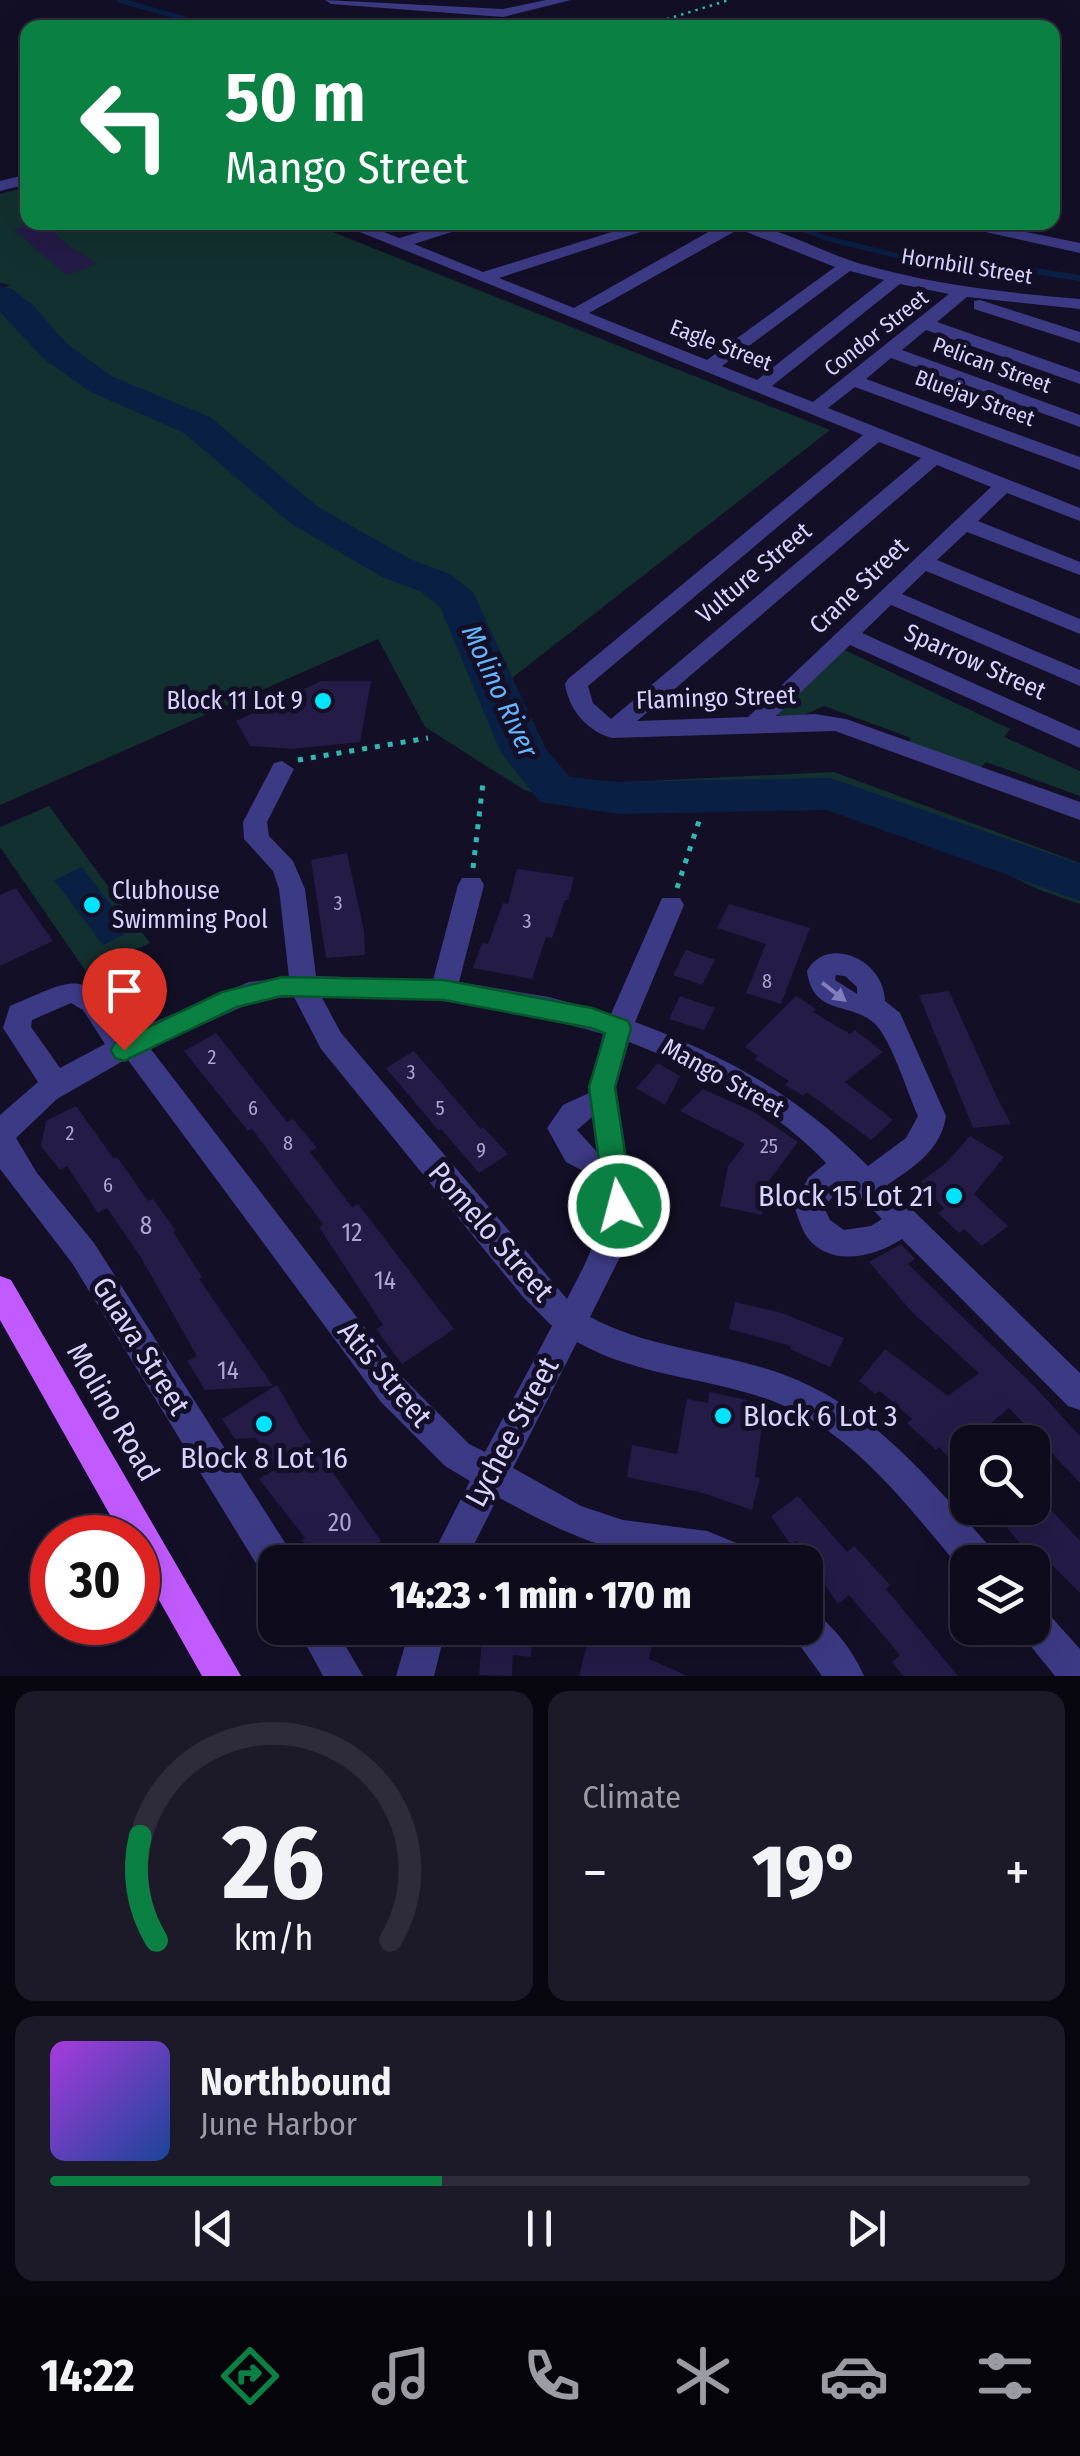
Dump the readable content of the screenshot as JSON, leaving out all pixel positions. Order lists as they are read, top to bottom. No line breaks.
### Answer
{"streets":{"main road":["Molino Road"],"street":["Hornbill Street","Condor Street","Eagle Street","Pelican Street","Bluejay Street","Vulture Street","Crane Street","Sparrow Street","Flamingo Street","Mango Street","Pomelo Street","Guava Street","Atis Street","Lychee Street"]},"crossings":[["Hornbill Street","Condor Street"],["Condor Street","Eagle Street"],["Condor Street","Pelican Street"],["Condor Street","Bluejay Street"],["Eagle Street","Vulture Street"],["Eagle Street","Crane Street"],["Eagle Street","Flamingo Street"],["Vulture Street","Flamingo Street"],["Crane Street","Sparrow Street"],["Crane Street","Flamingo Street"],["Mango Street","Pomelo Street"],["Mango Street","Guava Street"],["Mango Street","Atis Street"],["Mango Street","Lychee Street"],["Pomelo Street","Lychee Street"],["Atis Street","Lychee Street"]],"water":["Molino River"],"places":["Block 11 Lot 9","Clubhouse Swimming Pool","Block 15 Lot 21","Block 6 Lot 3","Block 8 Lot 16"],"house_numbers":["3","3","8","2","3","6","5","2","8","25","9","6","8","12","14","14","20"],"page":{"turn":["50 m","Mango Street"],"limit":"30","trip":"14:23 · 1 min · 170 m","tile":"Climate","heat":["−","19°","+"],"song":["Northbound","June Harbor"],"tabs":"14:22","gauge":["26","km/h"]}}
